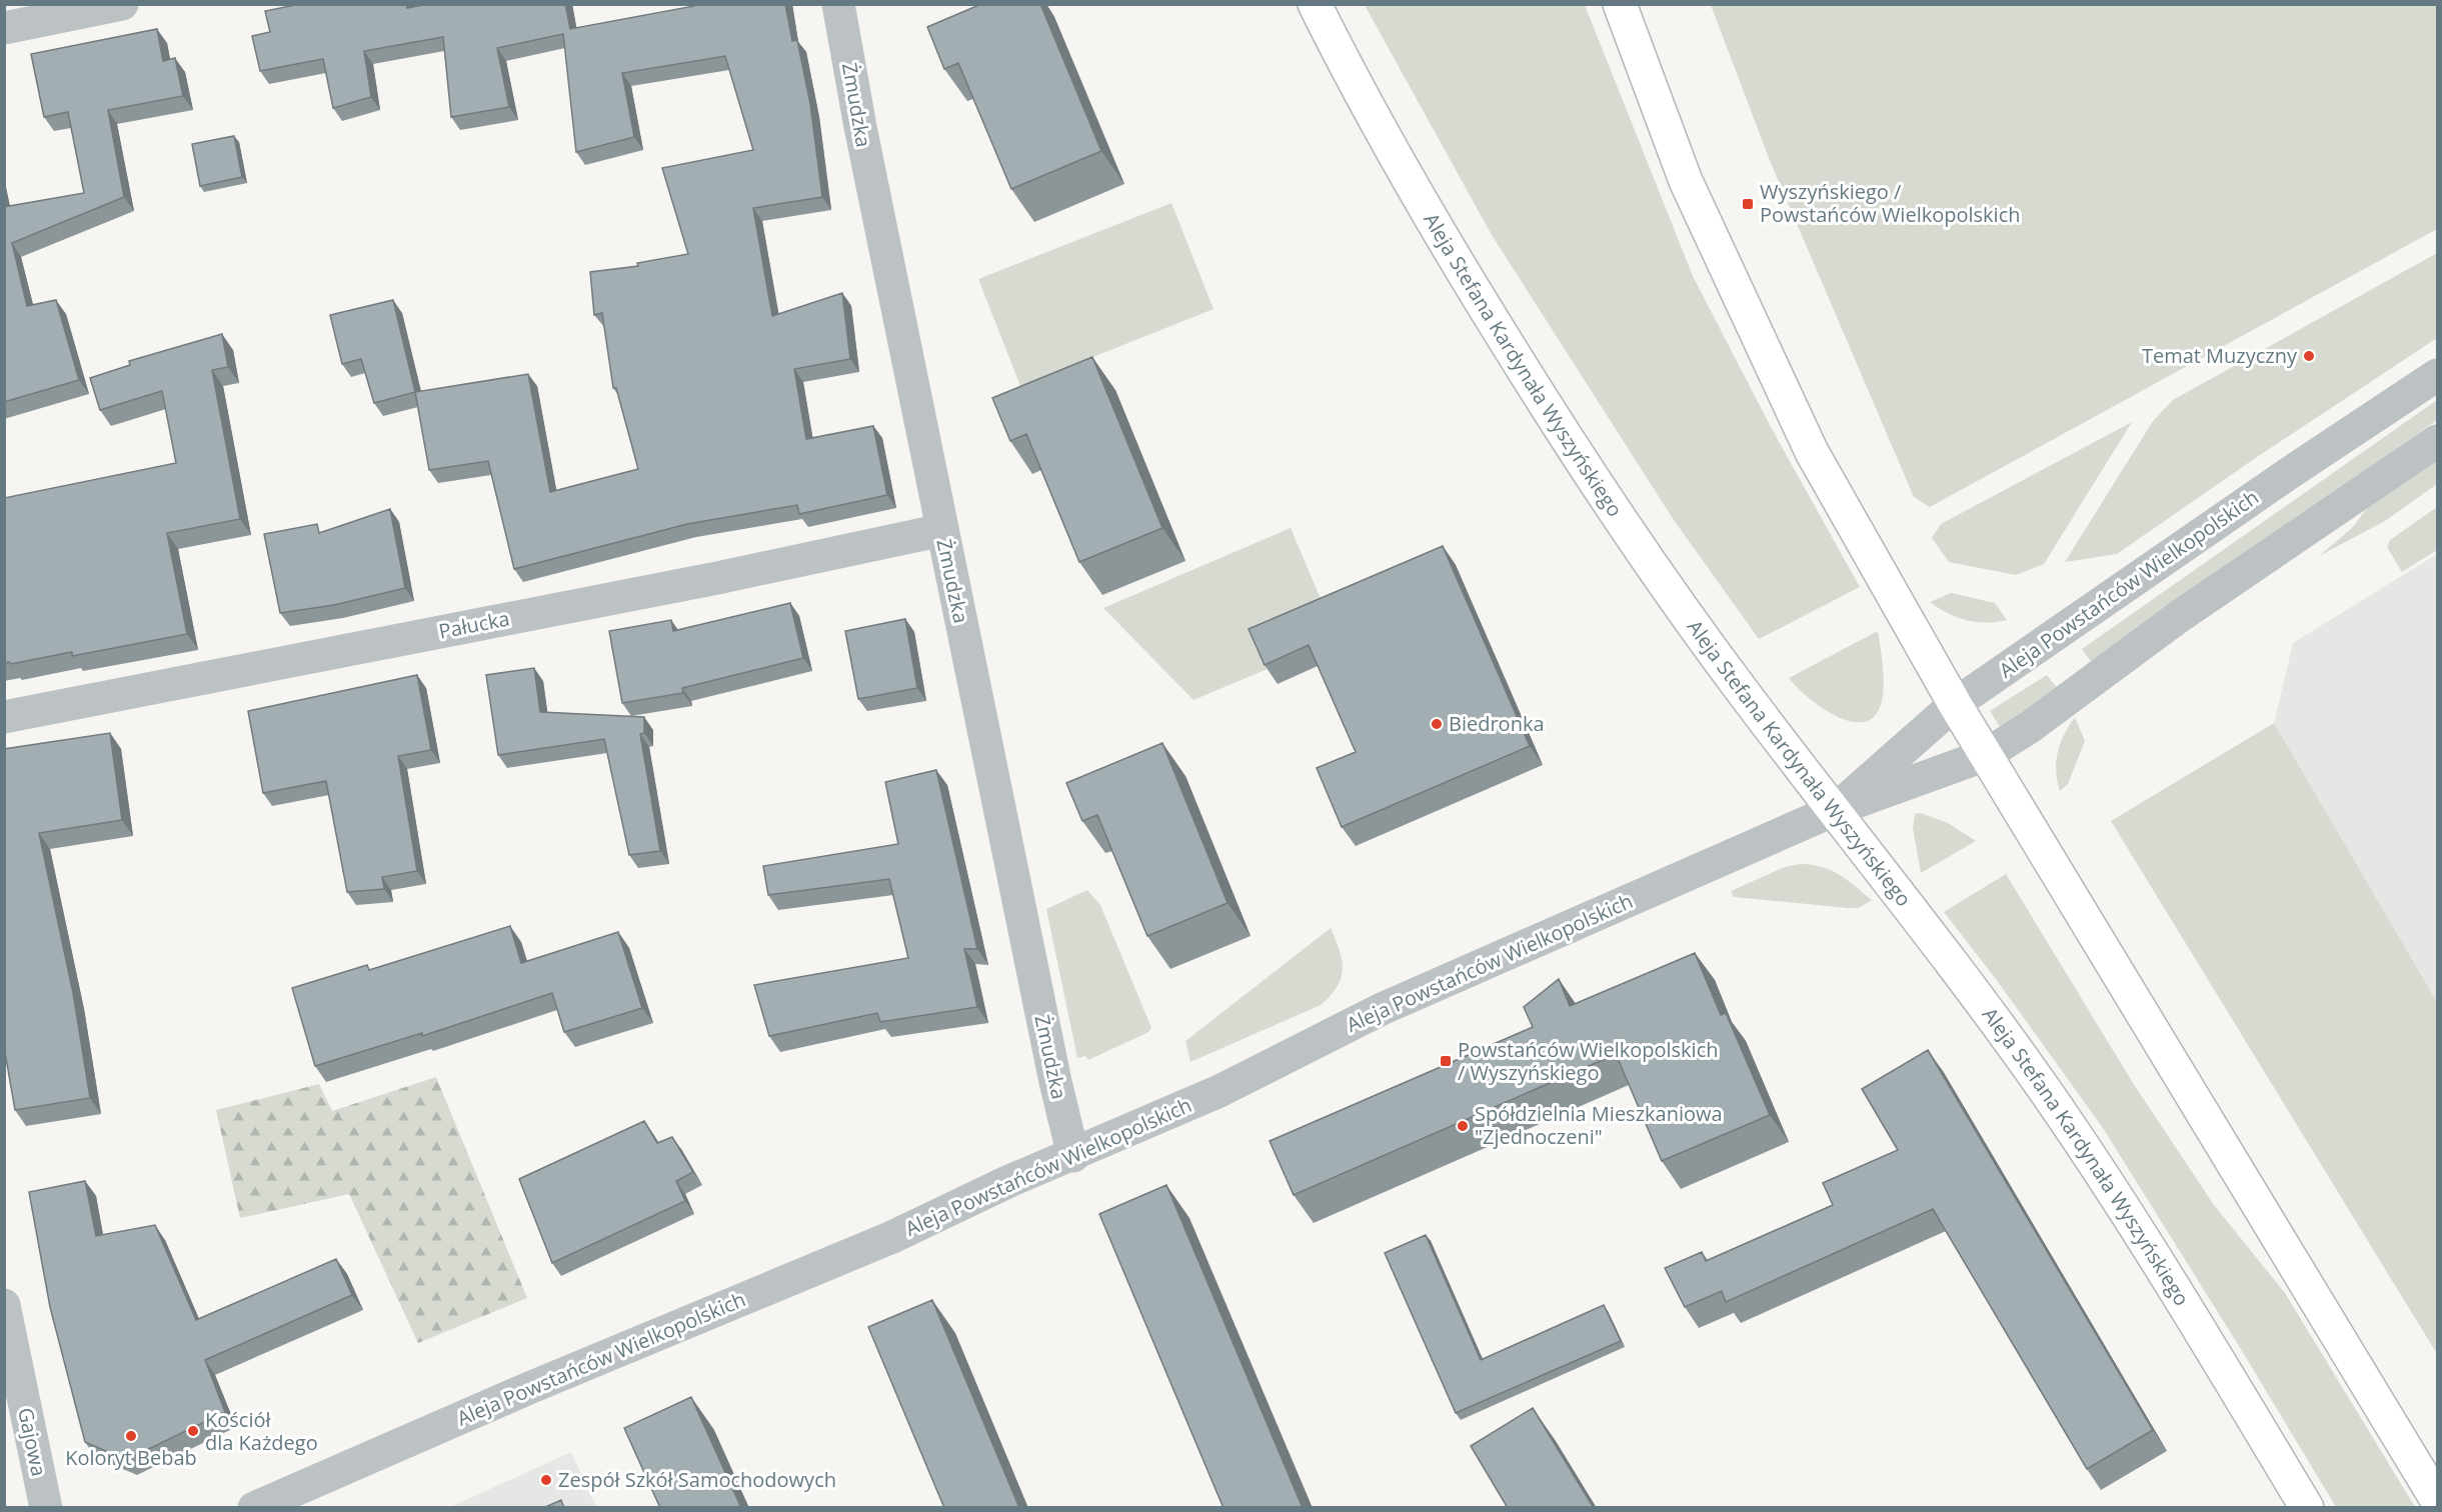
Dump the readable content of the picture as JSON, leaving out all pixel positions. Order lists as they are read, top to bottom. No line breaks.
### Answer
{"streets":{"main road":["Aleja Stefana Kardynała Wyszyńskiego"],"street":["Żmudzka","Aleja Powstańców Wielkopolskich","Pałucka","Gajowa"]},"crossings":[["Żmudzka","Aleja Powstańców Wielkopolskich"],["Żmudzka","Pałucka"],["Aleja Stefana Kardynała Wyszyńskiego","Aleja Powstańców Wielkopolskich"]],"places":{"transit":["Wyszyńskiego / Powstańców Wielkopolskich","Powstańców Wielkopolskich / Wyszyńskiego"],"other":["Temat Muzyczny","Biedronka","Spółdzielnia Mieszkaniowa \"Zjednoczeni\"","Kościół dla Każdego","Koloryt Bebab","Zespół Szkół Samochodowych"]}}
